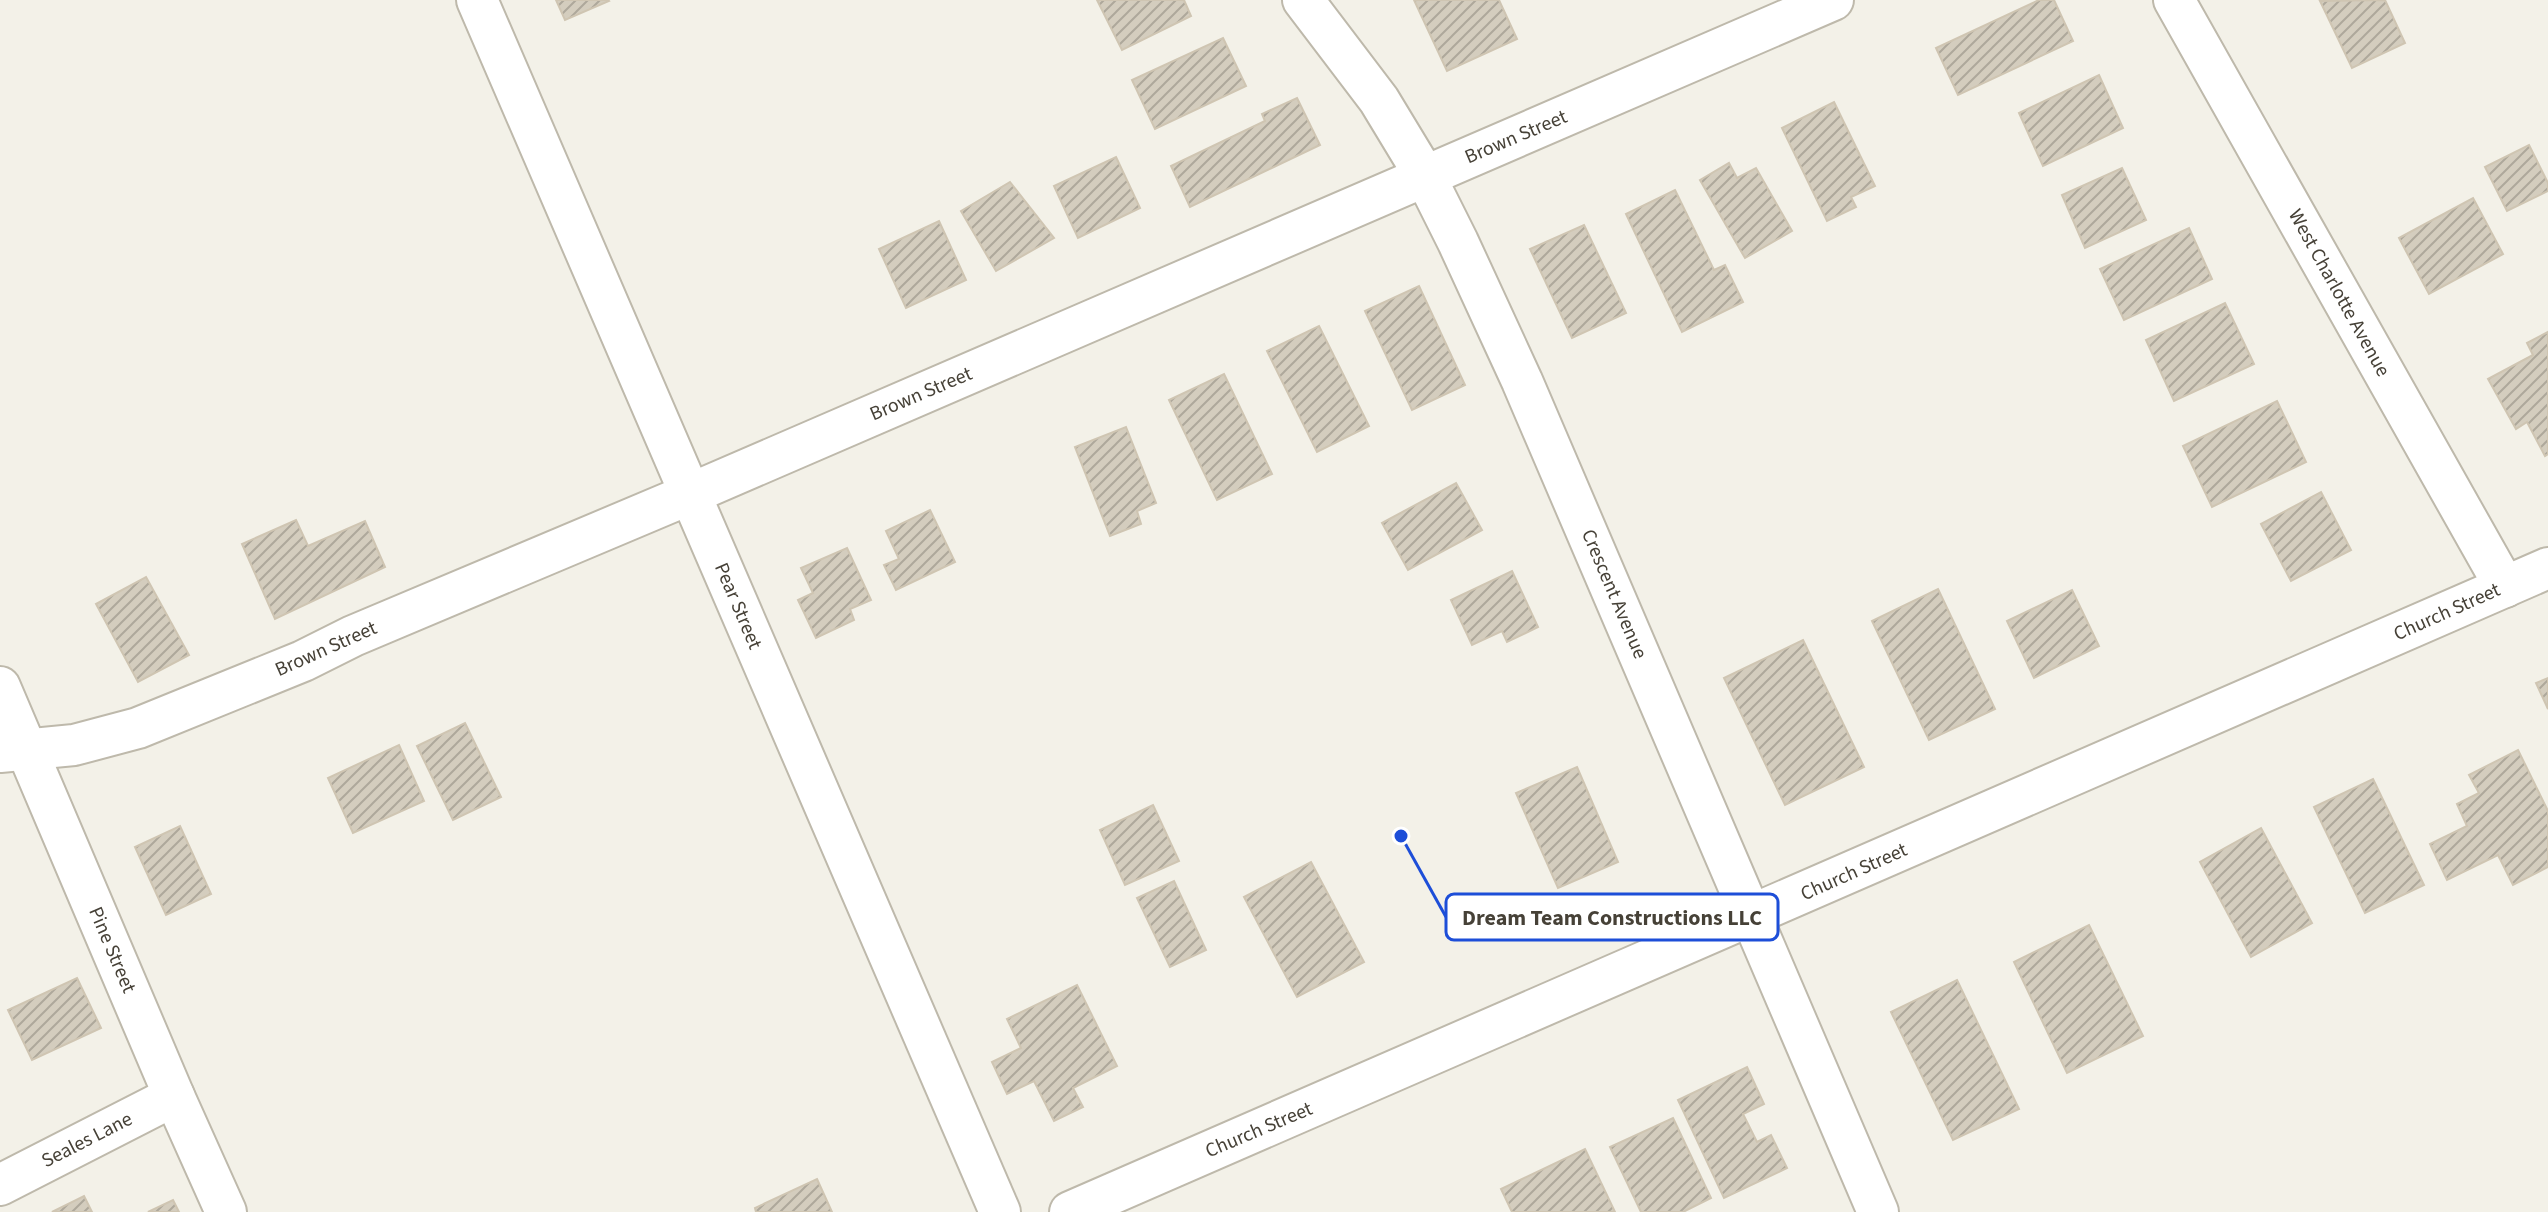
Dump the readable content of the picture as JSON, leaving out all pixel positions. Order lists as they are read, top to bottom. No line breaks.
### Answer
{"streets":{"street":["Brown Street","West Charlotte Avenue","Crescent Avenue","Pear Street","Church Street","Pine Street","Seales Lane"]},"crossings":[["Brown Street","Crescent Avenue"],["Brown Street","Pear Street"],["Brown Street","Pine Street"],["West Charlotte Avenue","Church Street"],["Crescent Avenue","Church Street"],["Pine Street","Seales Lane"]],"places":["Dream Team Constructions LLC"]}
